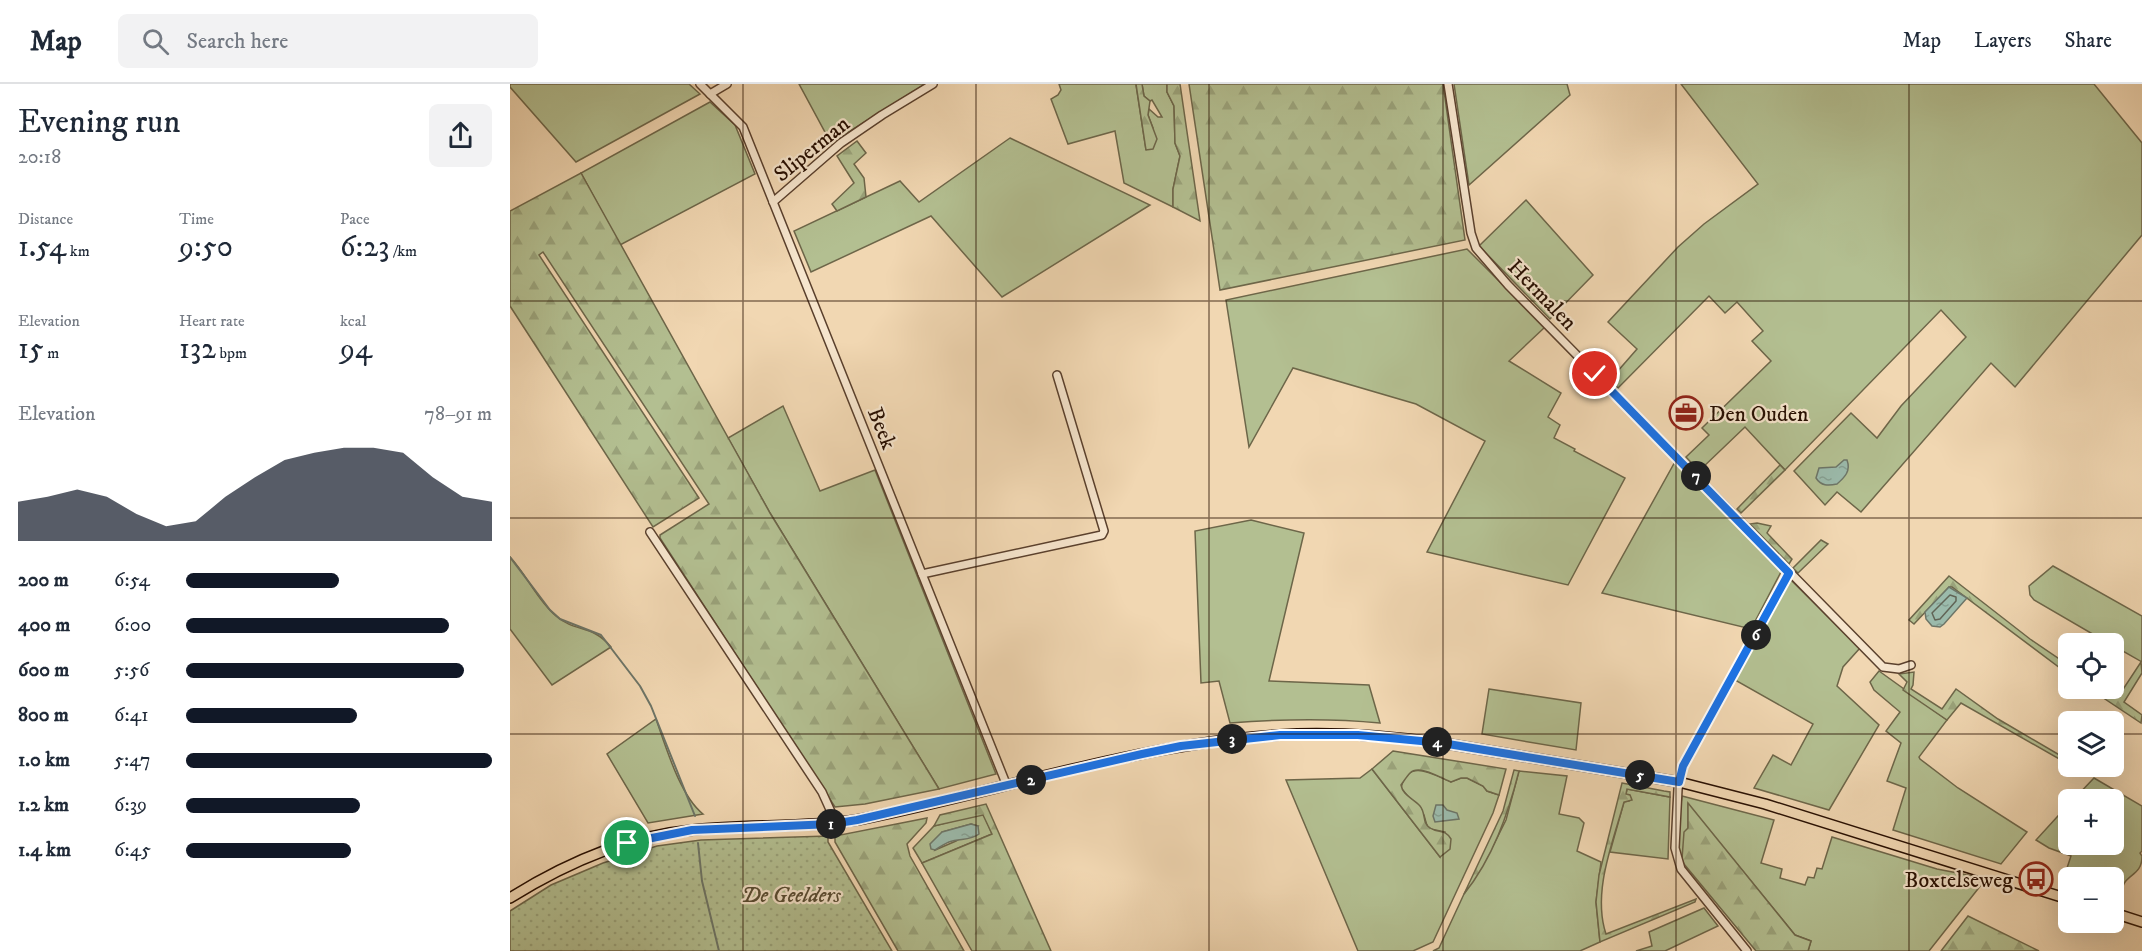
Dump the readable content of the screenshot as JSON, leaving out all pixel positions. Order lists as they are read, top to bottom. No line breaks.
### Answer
{"streets":{"street":["Sliperman","Hermalen","Beek"]},"crossings":[["Sliperman","Beek"]],"parks":["De Geelders"],"places":{"office":["Den Ouden"],"bus stop":["Boxtelseweg"]},"page":{"header":"Map","search":"Search here","nav":["Map","Layers","Share"],"heading":["Evening run","20:18"],"stats":[["Distance","1.54 km"],["Time","9:50"],["Pace","6:23 /km"],["Elevation","15 m"],["Heart rate","132 bpm"],["kcal","94"]],"chart":["Elevation","78–91 m"],"pins":["7","6","3","4","5","2","1"],"list":[{"name":"200 m","note":"6:54"},{"name":"400 m","note":"6:00"},{"name":"600 m","note":"5:56"},{"name":"800 m","note":"6:41"},{"name":"1.0 km","note":"5:47"},{"name":"1.2 km","note":"6:39"},{"name":"1.4 km","note":"6:45"}],"map_buttons":["+","−"]}}
